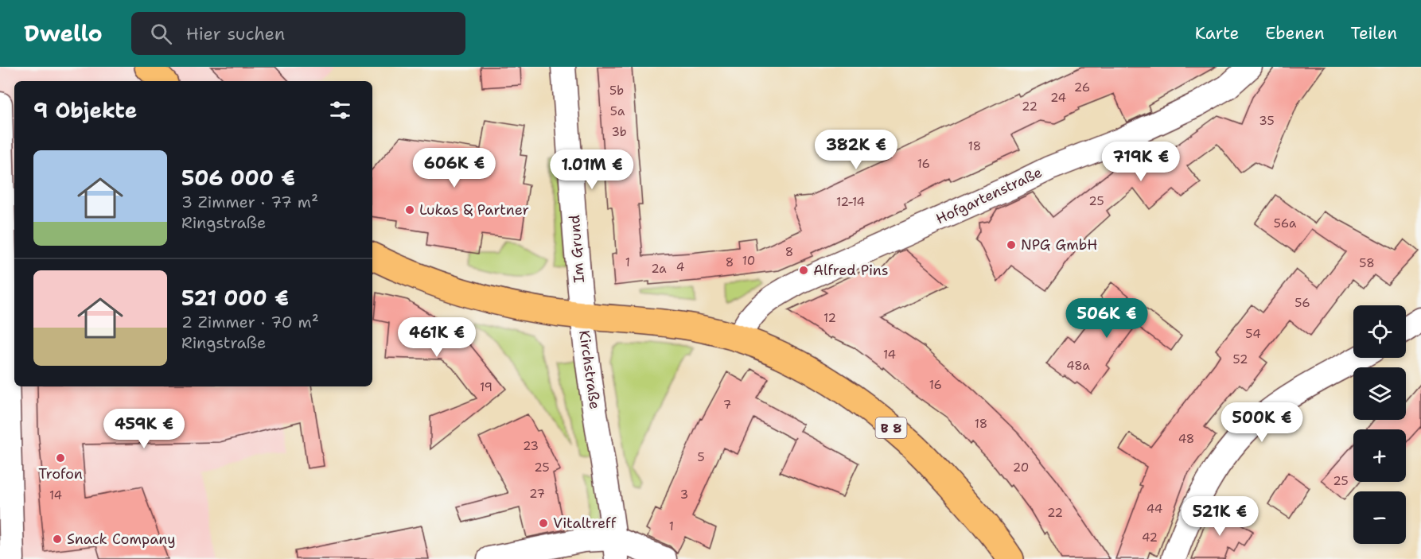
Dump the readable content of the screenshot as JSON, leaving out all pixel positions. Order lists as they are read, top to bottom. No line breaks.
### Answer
{"streets":{"main road":["Kirchstraße","B 8"],"street":["Hofgartenstraße","Im Grund"]},"crossings":[["Hofgartenstraße","B 8"],["Im Grund","Kirchstraße"],["Im Grund","B 8"],["Kirchstraße","B 8"]],"places":["Lukas & Partner","NPG GmbH","Alfred Pins","Trofon","Vitaltreff","Snack Company"],"house_numbers":["26","5b","24","22","5a","35","3b","18","16","25","12-14","56a","8","10","1","8","58","4","2a","56","12","54","14","52","48a","16","19","7","18","48","23","5","25","20","25","27","3","14","44","22","1","42"],"page":{"header":"Dwello","search":"Hier suchen","nav":["Karte","Ebenen","Teilen"],"heading":"9 Objekte","price":["382K €","719K €","606K €","1.01M €","506K €","461K €","500K €","459K €","521K €"],"list":[{"name":"506 000 €","note":"3 Zimmer · 77 m² · Ringstraße"},{"name":"521 000 €","note":"2 Zimmer · 70 m² · Ringstraße"}],"map_buttons":["+","−"]}}
